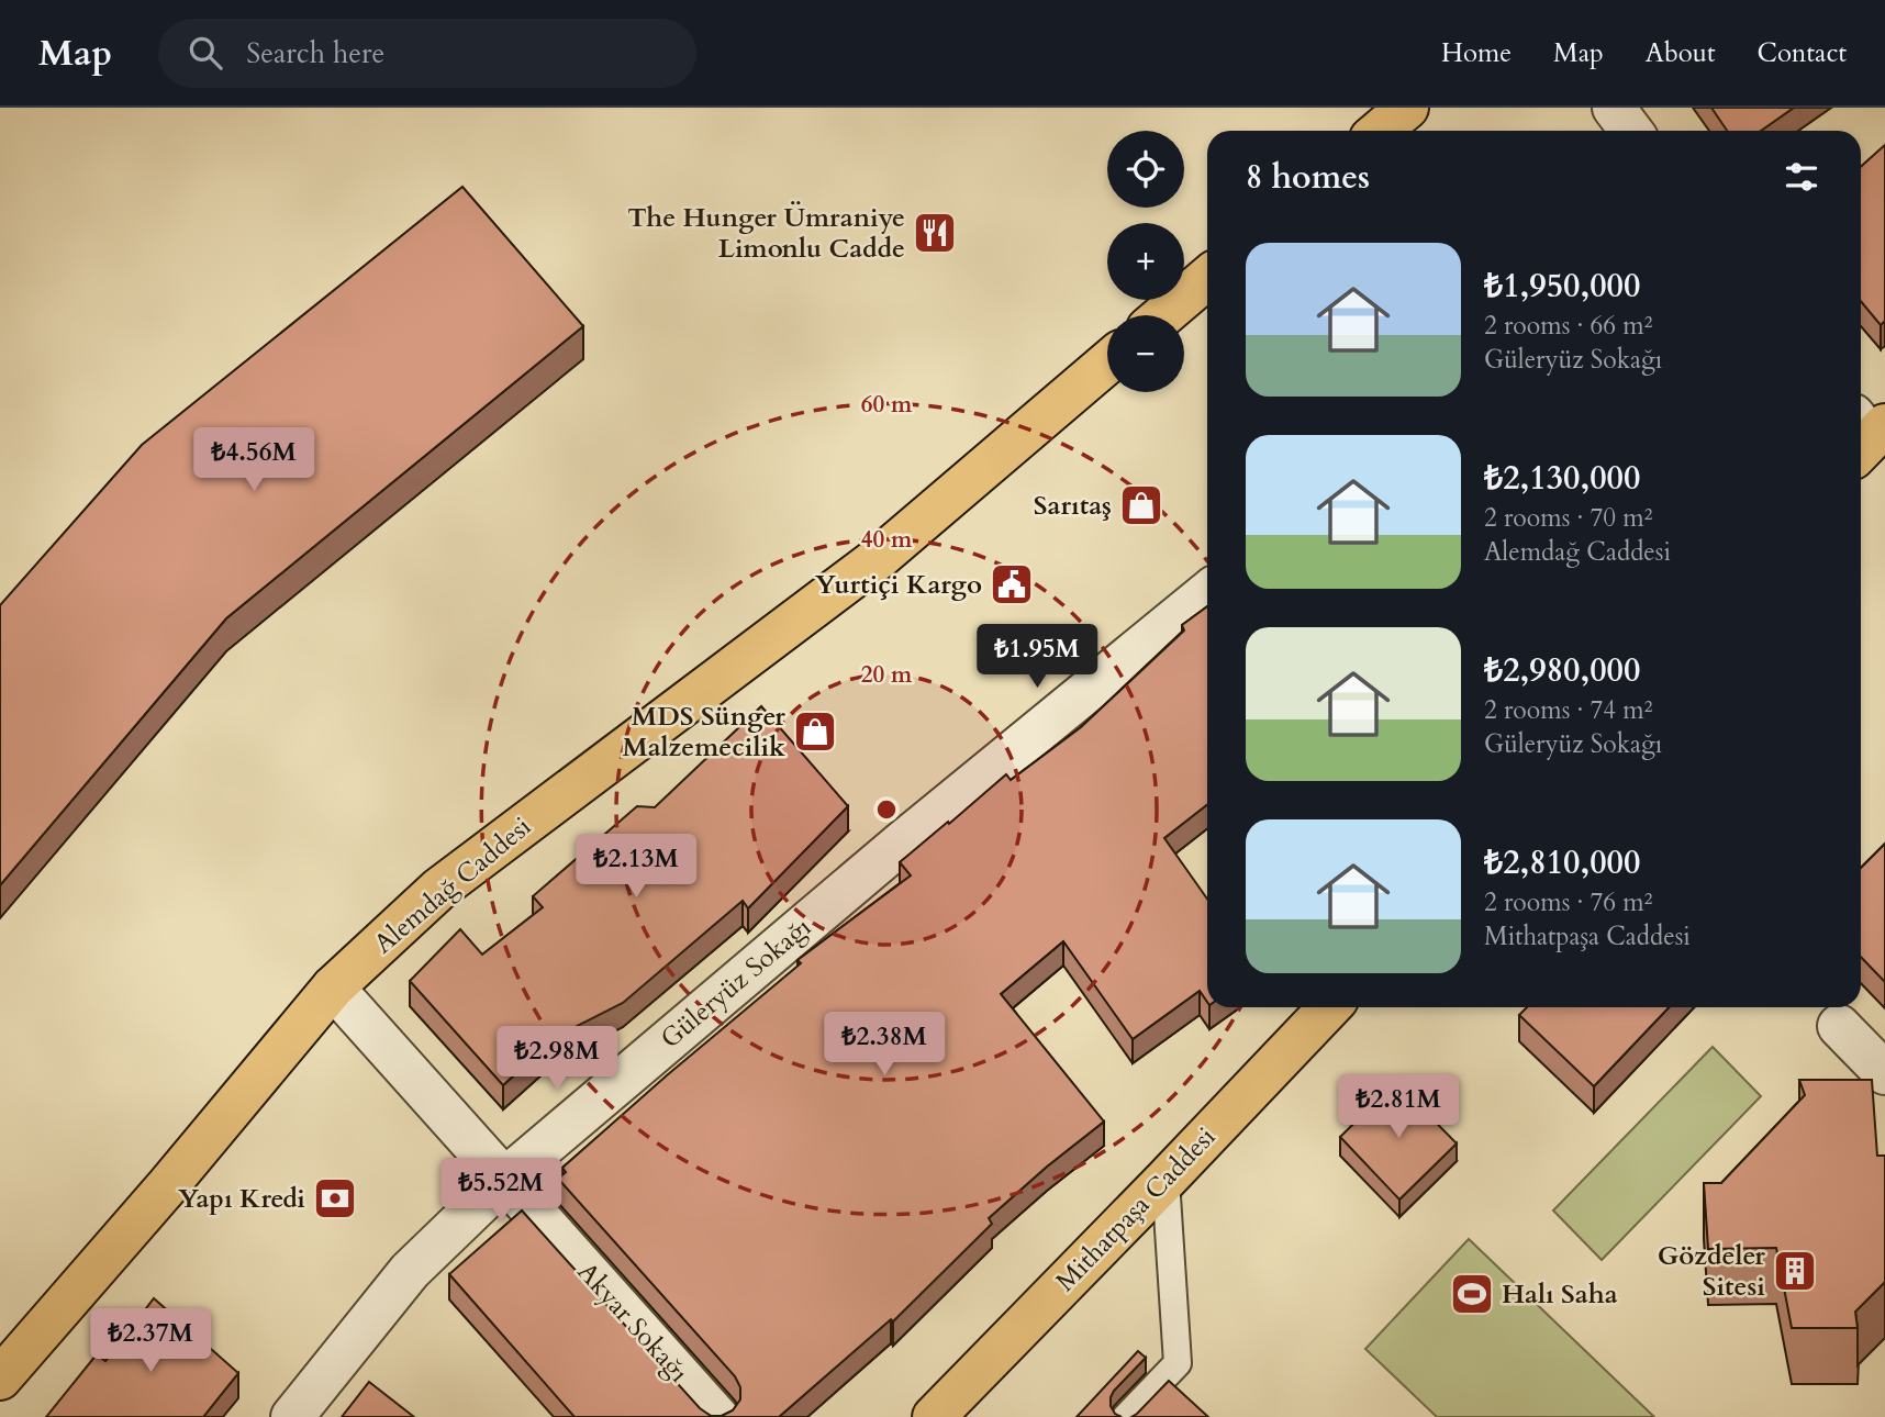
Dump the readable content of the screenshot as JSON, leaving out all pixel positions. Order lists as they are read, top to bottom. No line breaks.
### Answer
{"streets":{"main road":["Alemdağ Caddesi","Mithatpaşa Caddesi"],"street":["Güleryüz Sokağı","Akyar Sokağı"]},"crossings":[["Alemdağ Caddesi","Akyar Sokağı"],["Güleryüz Sokağı","Akyar Sokağı"]],"places":{"restaurant":["The Hunger Ümraniye Limonlu Cadde"],"shop":["Sarıtaş","MDS Sünger Malzemecilik"],"public building":["Yurtiçi Kargo"],"bank":["Yapı Kredi"],"building":["Gözdeler Sitesi"],"sports":["Halı Saha"]},"page":{"header":"Map","search":"Search here","nav":["Home","Map","About","Contact"],"map_buttons":["+","−"],"heading":"8 homes","list":[{"name":"₺1,950,000","note":"2 rooms · 66 m² · Güleryüz Sokağı"},{"name":"₺2,130,000","note":"2 rooms · 70 m² · Alemdağ Caddesi"},{"name":"₺2,980,000","note":"2 rooms · 74 m² · Güleryüz Sokağı"},{"name":"₺2,810,000","note":"2 rooms · 76 m² · Mithatpaşa Caddesi"}],"price":["₺4.56M","₺1.95M","₺2.13M","₺2.38M","₺2.98M","₺2.81M","₺5.52M","₺2.37M"]},"rings":["60 m","40 m","20 m"]}
